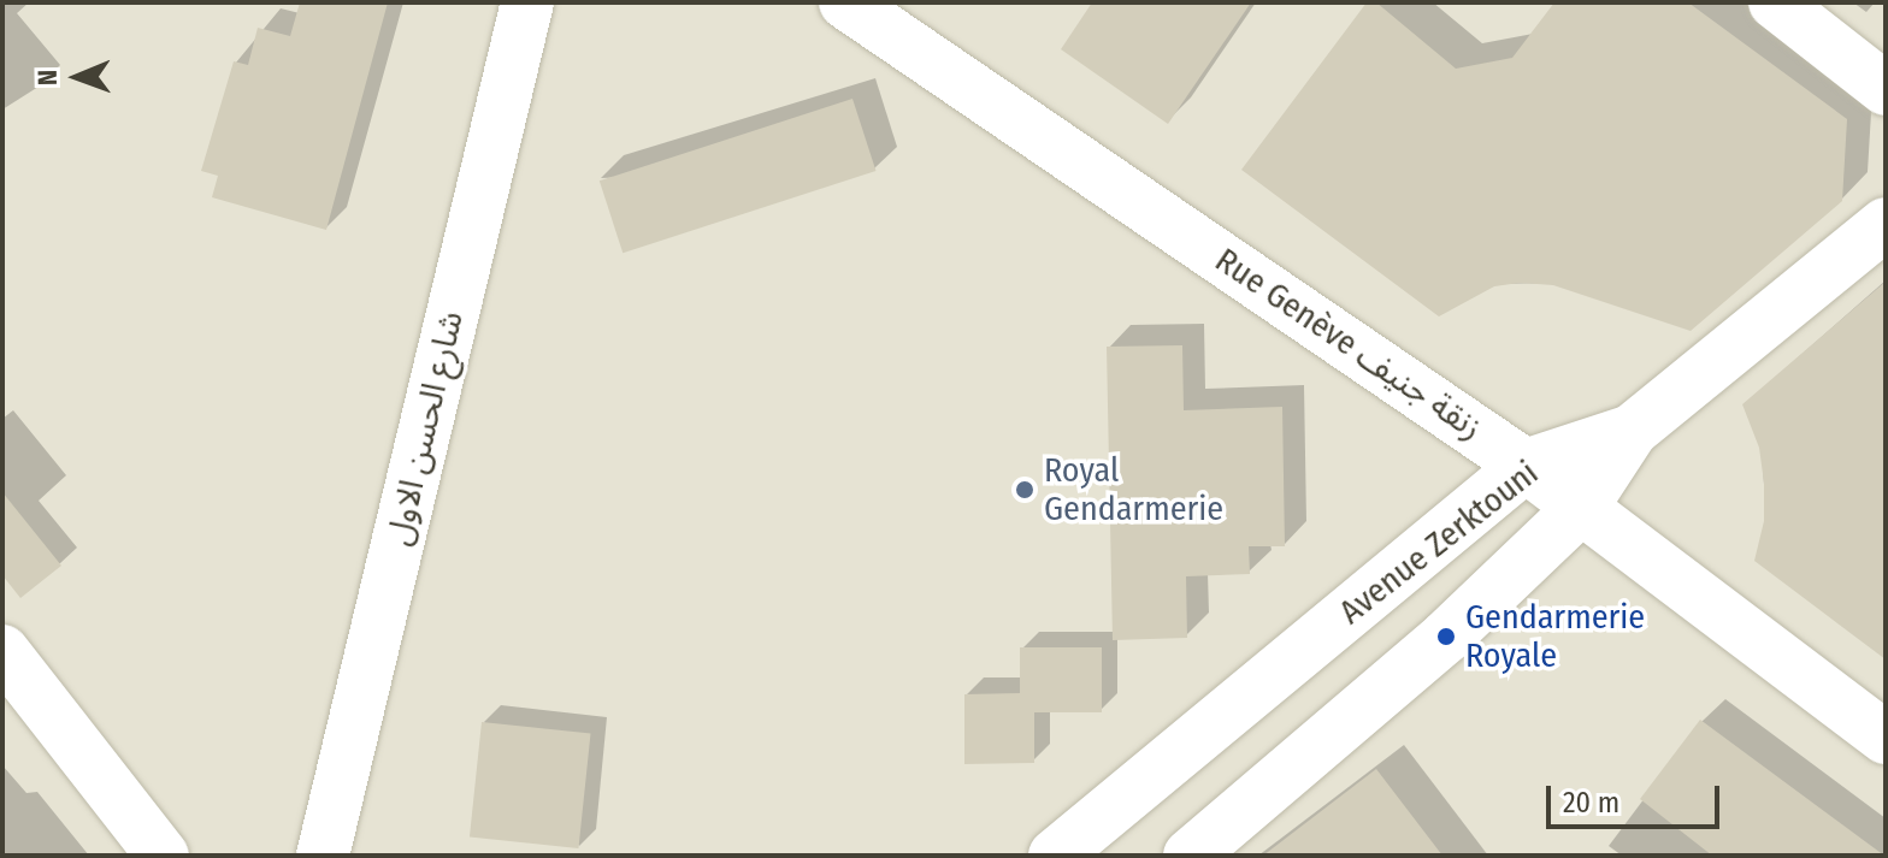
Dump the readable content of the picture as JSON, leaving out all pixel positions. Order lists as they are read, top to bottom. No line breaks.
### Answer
{"streets":{"street":["Rue Genève زنقة جنيف","شارع الحسن الاول","Avenue Zerktouni"]},"crossings":[["Rue Genève زنقة جنيف","Avenue Zerktouni"]],"places":["Royal Gendarmerie","Gendarmerie Royale"],"scale_bar":"20 m","north":"left"}
